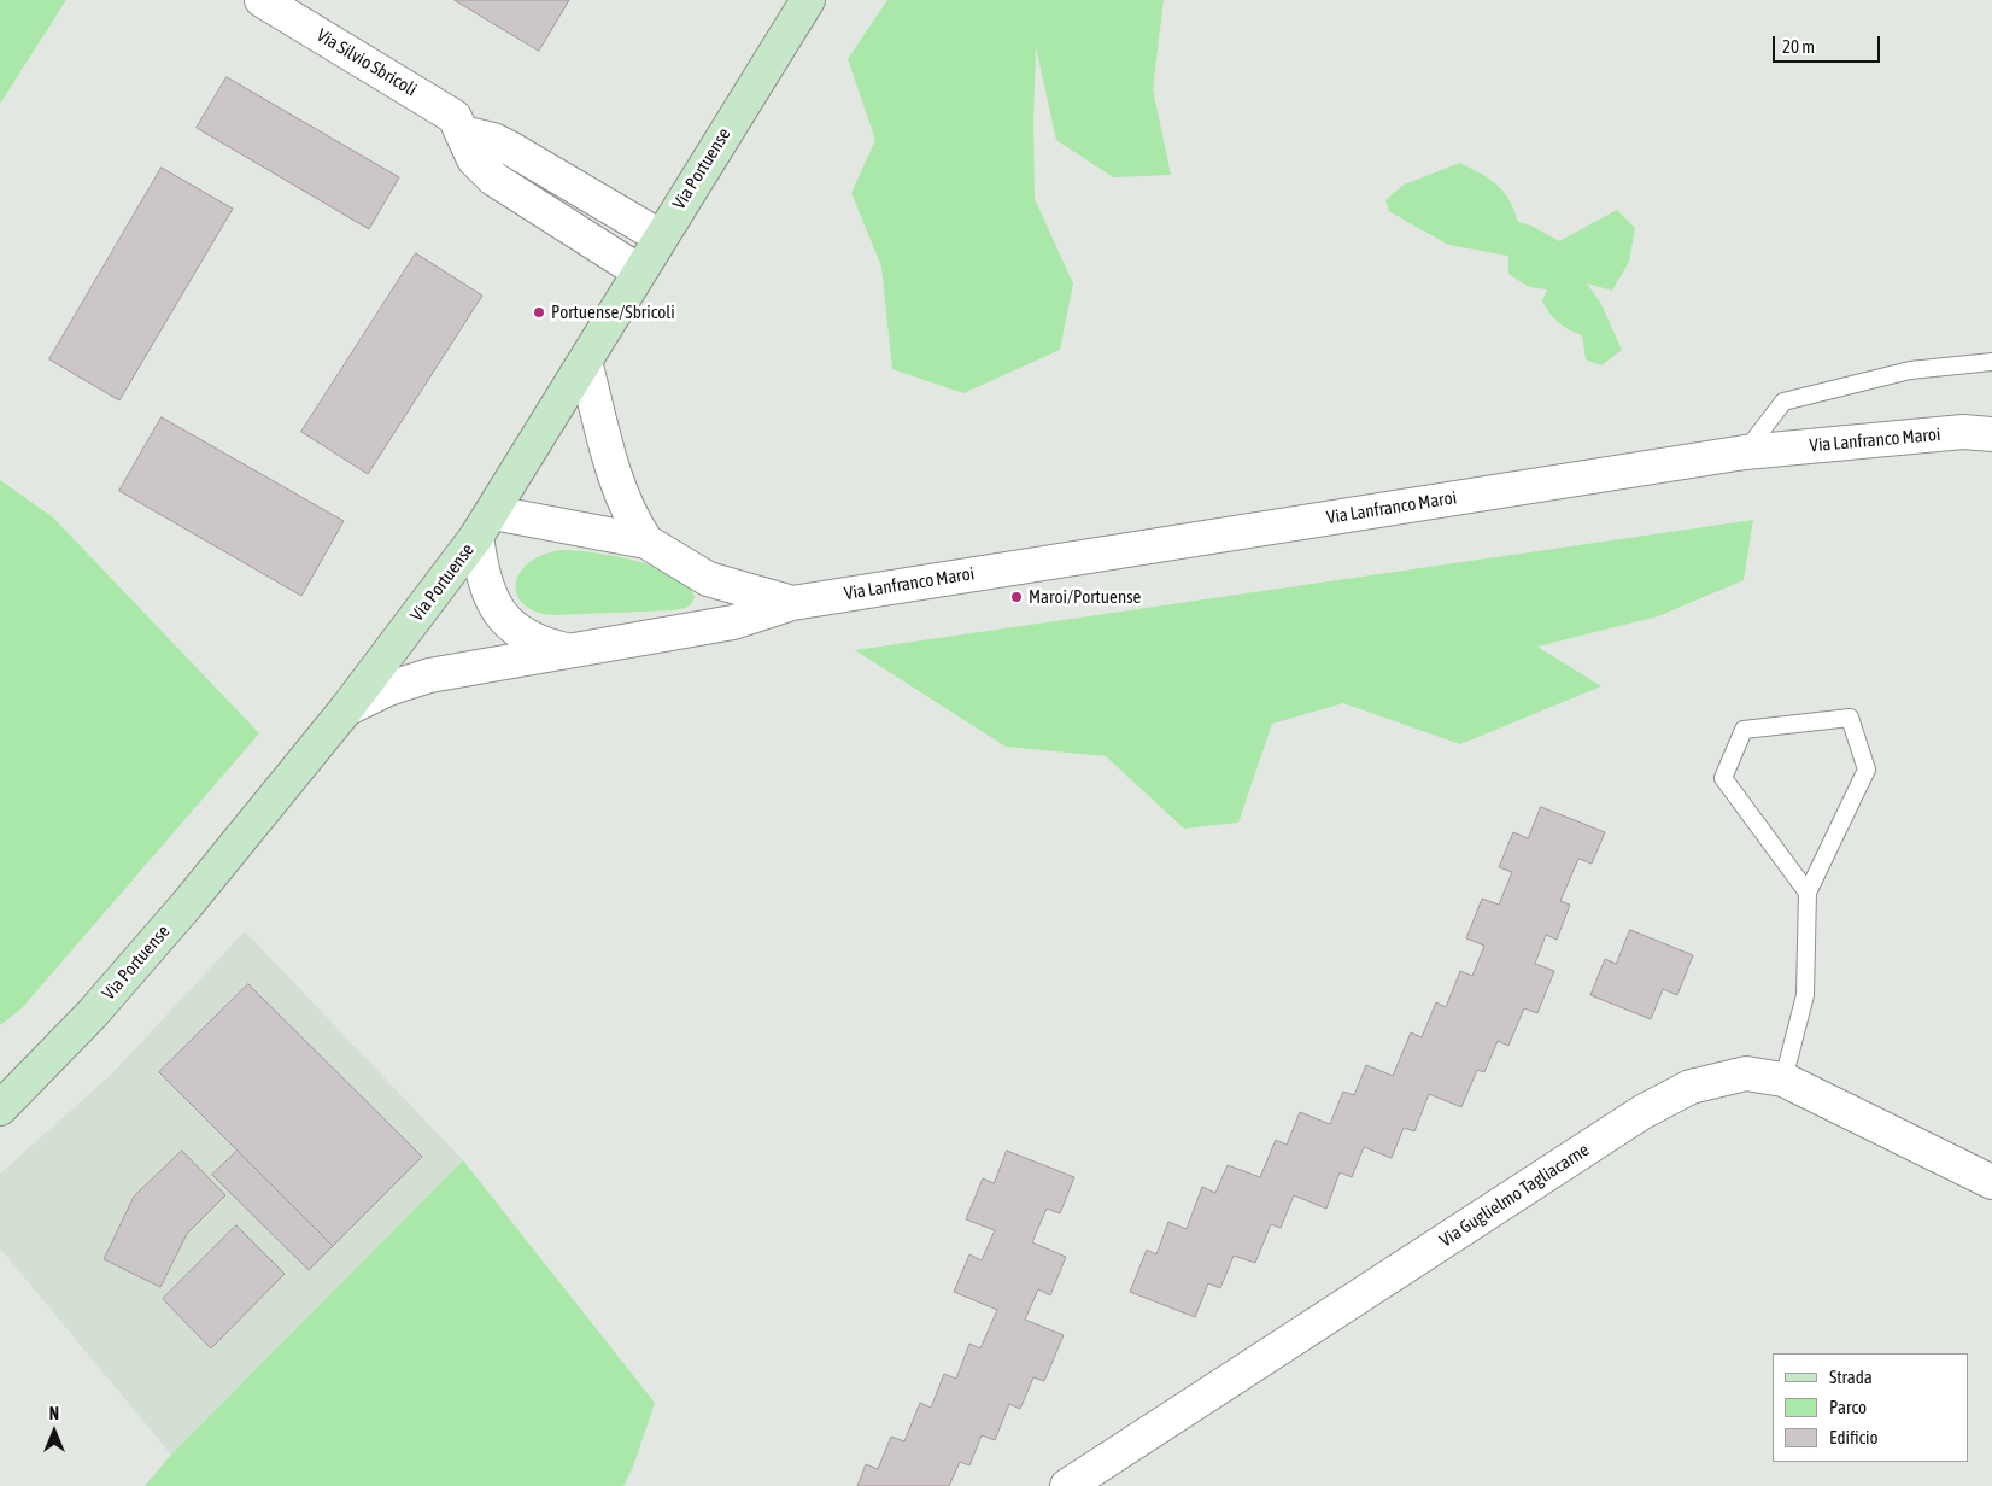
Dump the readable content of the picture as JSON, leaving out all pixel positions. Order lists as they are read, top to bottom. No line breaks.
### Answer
{"streets":{"main road":["Via Portuense"],"street":["Via Silvio Sbricoli","Via Lanfranco Maroi","Via Guglielmo Tagliacarne"]},"crossings":[["Via Silvio Sbricoli","Via Portuense"],["Via Portuense","Via Lanfranco Maroi"]],"places":["Portuense/Sbricoli","Maroi/Portuense"],"legend":["Strada","Parco","Edificio"],"scale_bar":"20 m","north":"top"}
